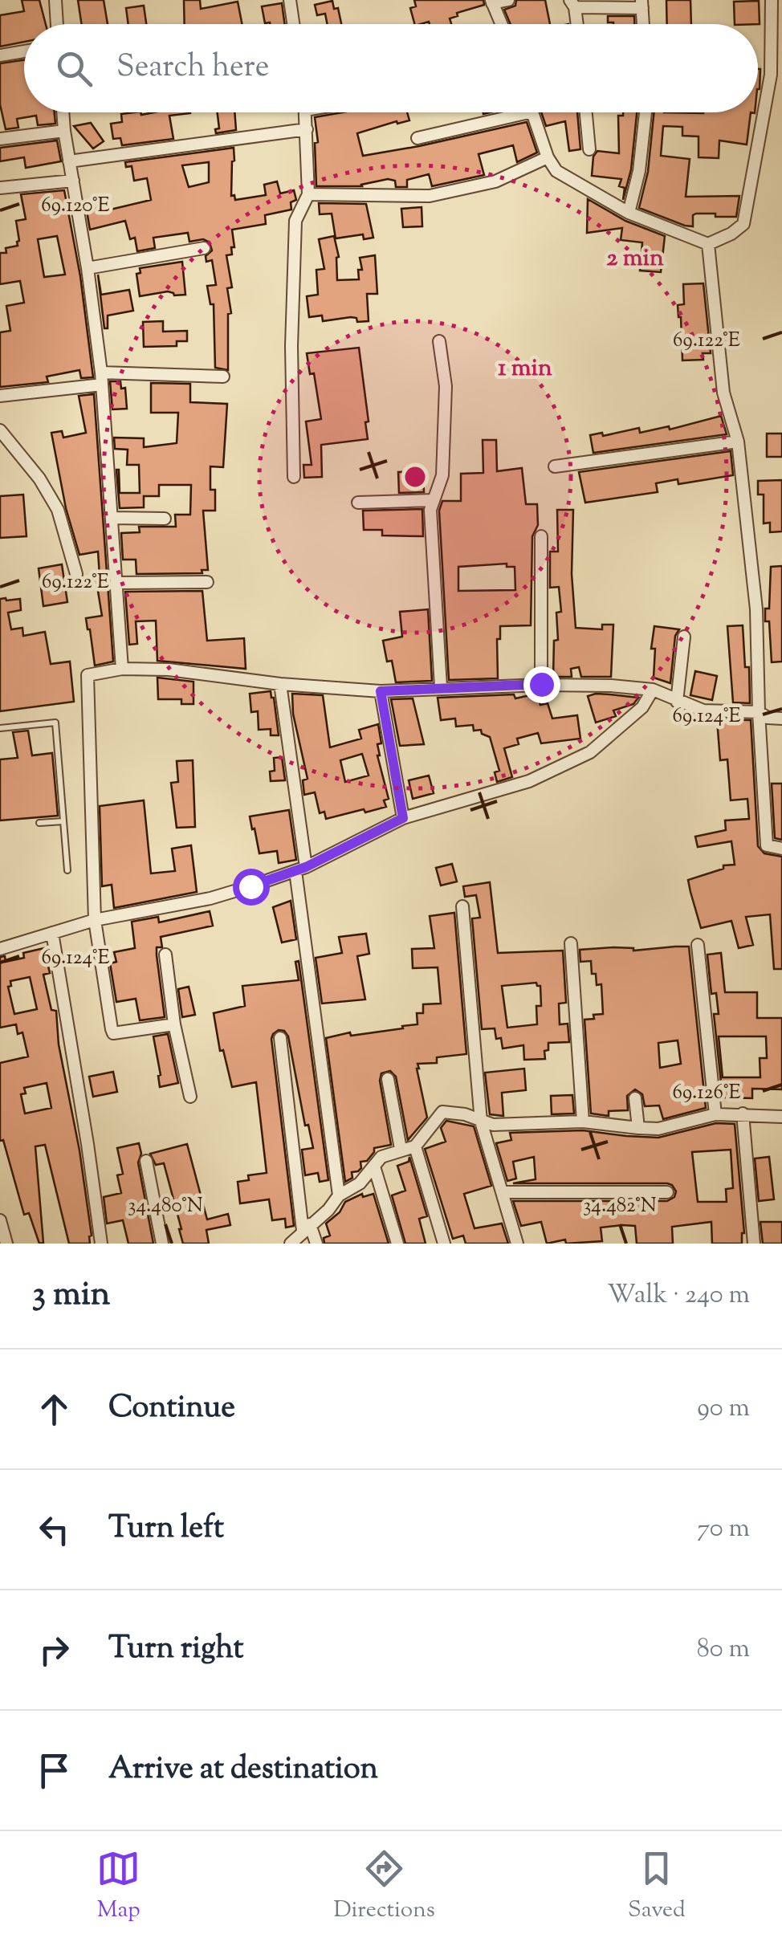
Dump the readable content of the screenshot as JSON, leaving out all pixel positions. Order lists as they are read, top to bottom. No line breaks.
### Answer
{"page":{"search":"Search here","heading":["3 min","Walk · 240 m"],"list":[["Continue","90 m"],["Turn left","70 m"],["Turn right","80 m"],"Arrive at destination"],"nav":["Map","Directions","Saved"]},"coordinates":["69.120°E","69.122°E","69.124°E","69.126°E","34.480°N","34.482°N"],"rings":["2 min","1 min"]}
